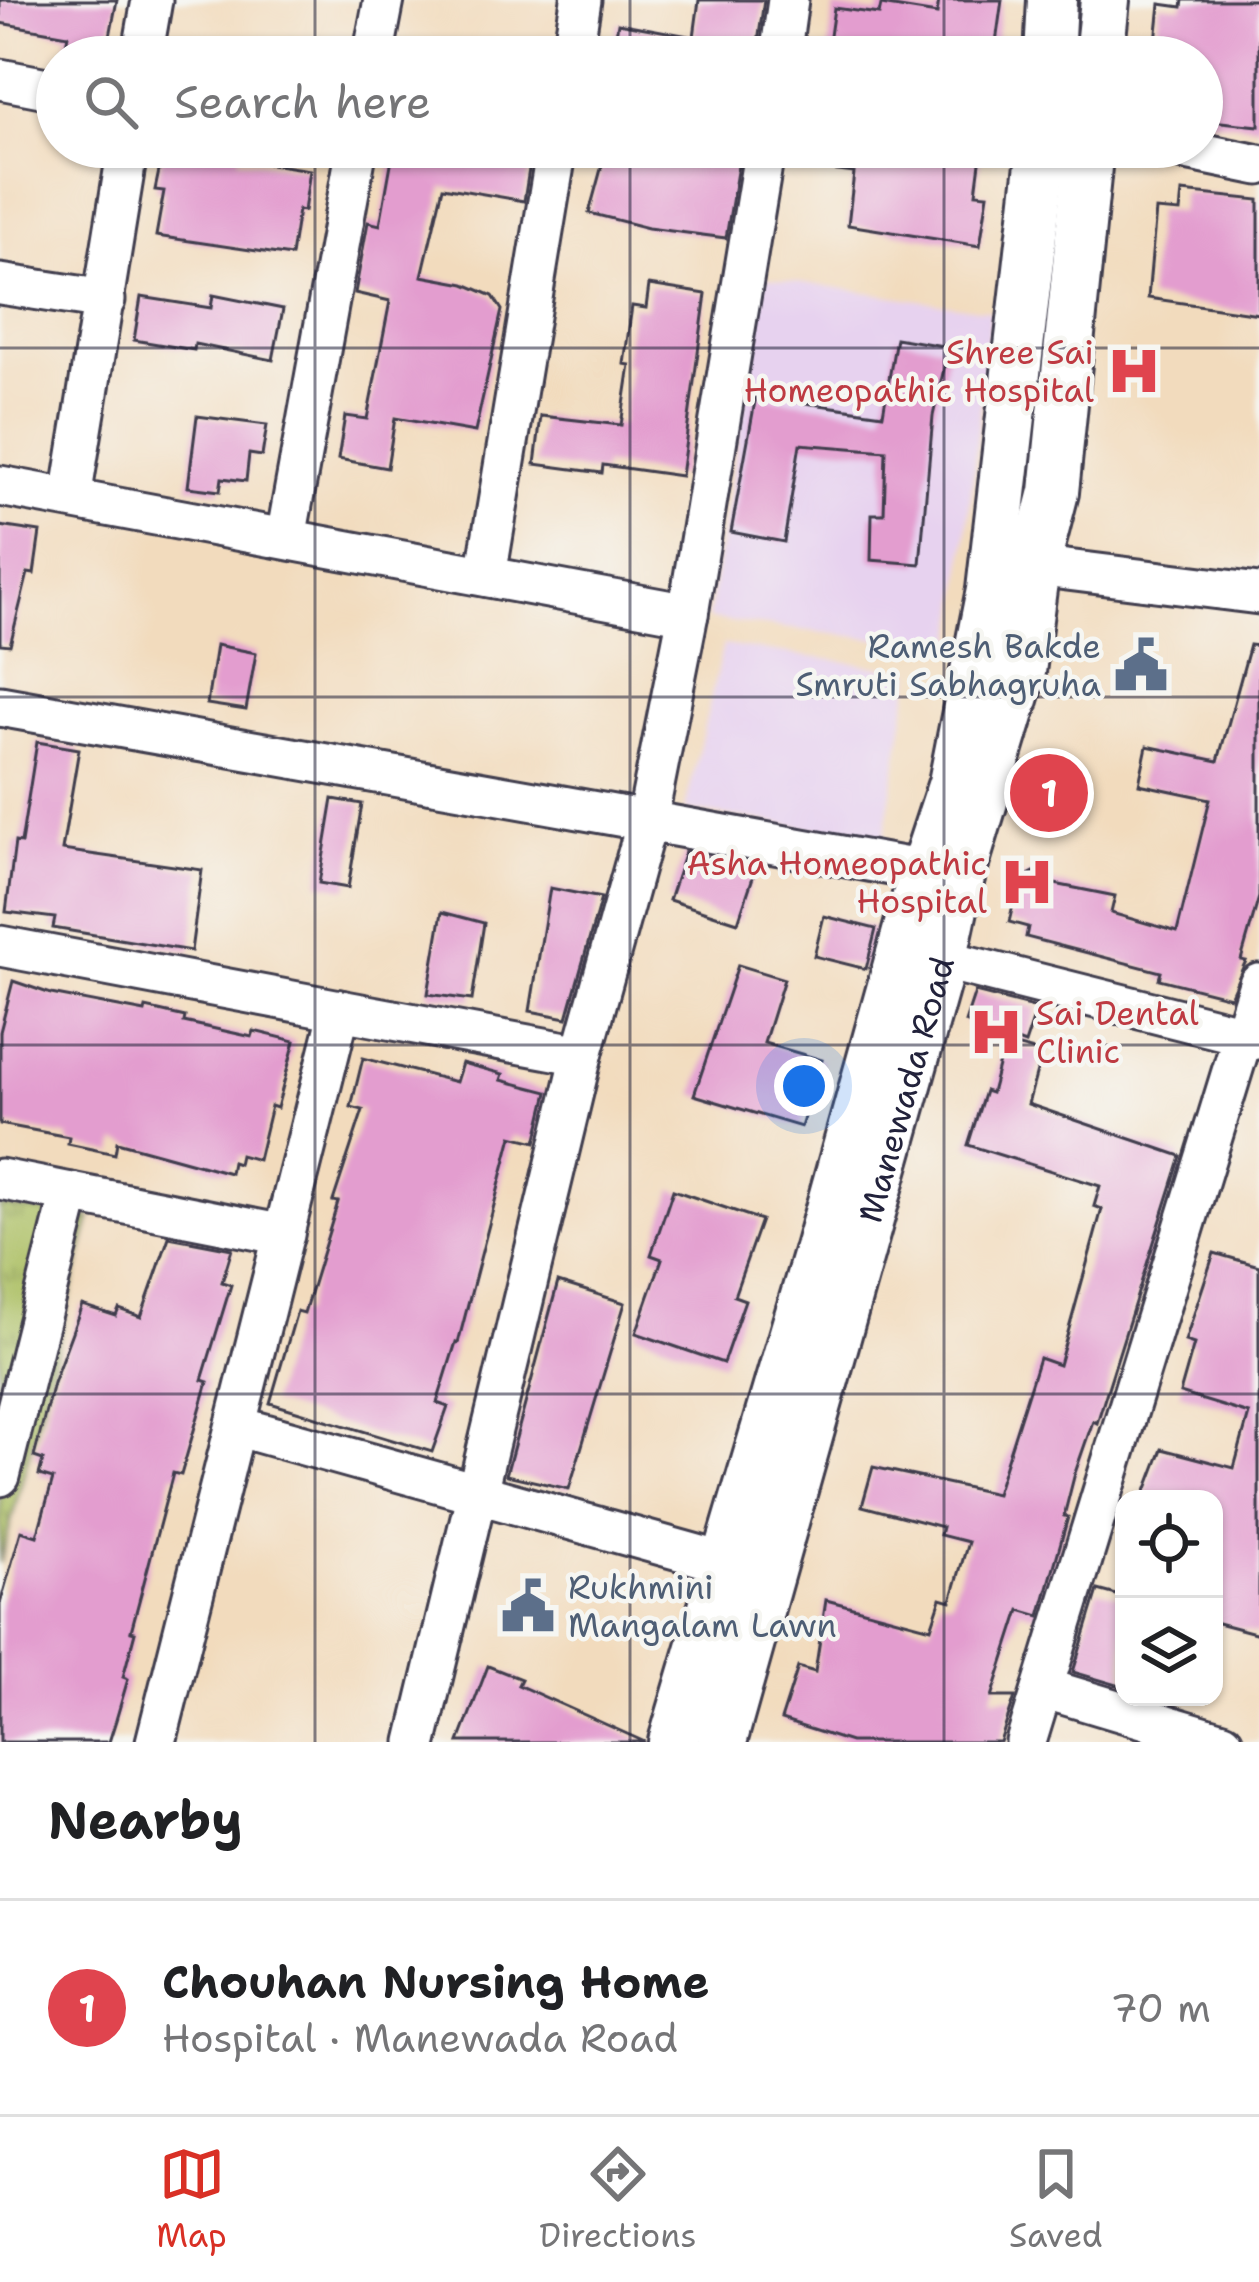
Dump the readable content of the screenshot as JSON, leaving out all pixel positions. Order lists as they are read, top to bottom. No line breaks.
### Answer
{"streets":{"street":["Manewada Road"]},"places":{"hospital":["Shree Sai Homeopathic Hospital","Asha Homeopathic Hospital","Sai Dental Clinic"],"public building":["Ramesh Bakde Smruti Sabhagruha","Rukhmini Mangalam Lawn"]},"page":{"search":"Search here","pins":"1","heading":"Nearby","list":[{"mark":"1","name":"Chouhan Nursing Home","note":"Hospital · Manewada Road","value":"70 m"}],"nav":["Map","Directions","Saved"]}}
